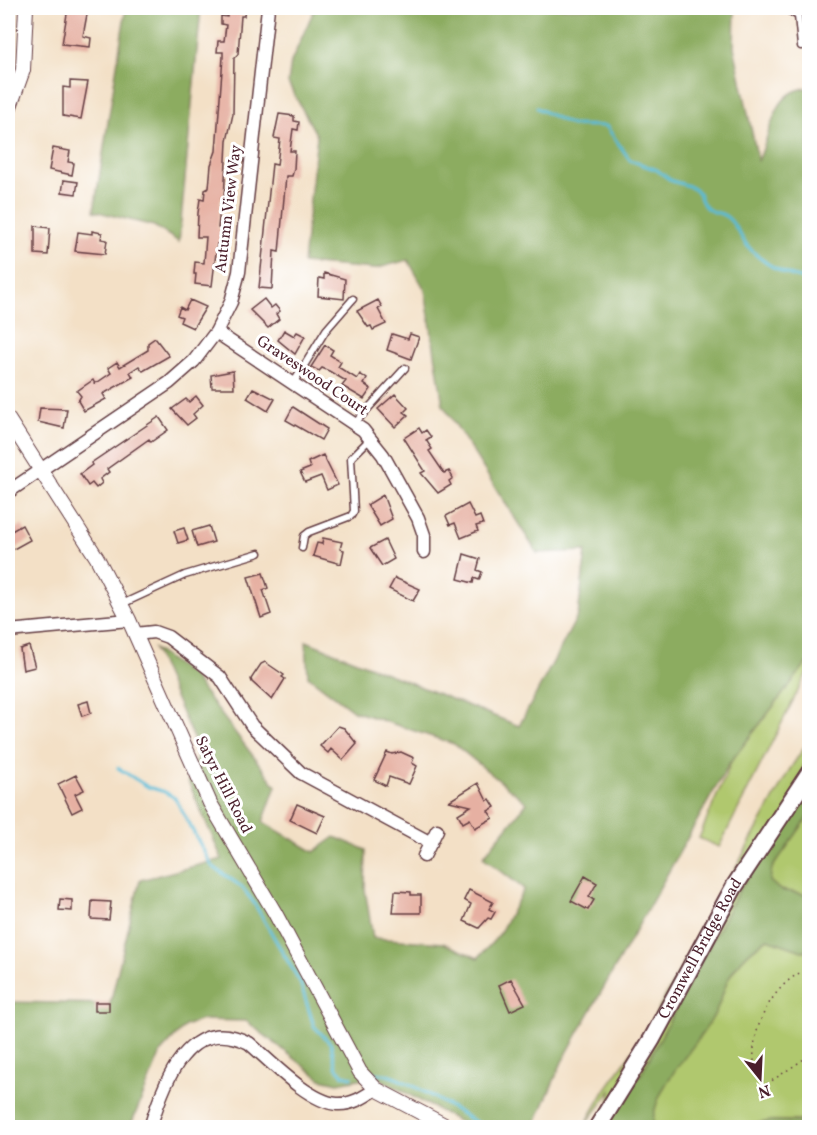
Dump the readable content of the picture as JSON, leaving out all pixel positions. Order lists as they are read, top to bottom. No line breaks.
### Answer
{"streets":{"main road":["Cromwell Bridge Road"],"street":["Autumn View Way","Graveswood Court","Satyr Hill Road"]},"crossings":[["Autumn View Way","Graveswood Court"],["Autumn View Way","Satyr Hill Road"]],"north":"bottom"}
